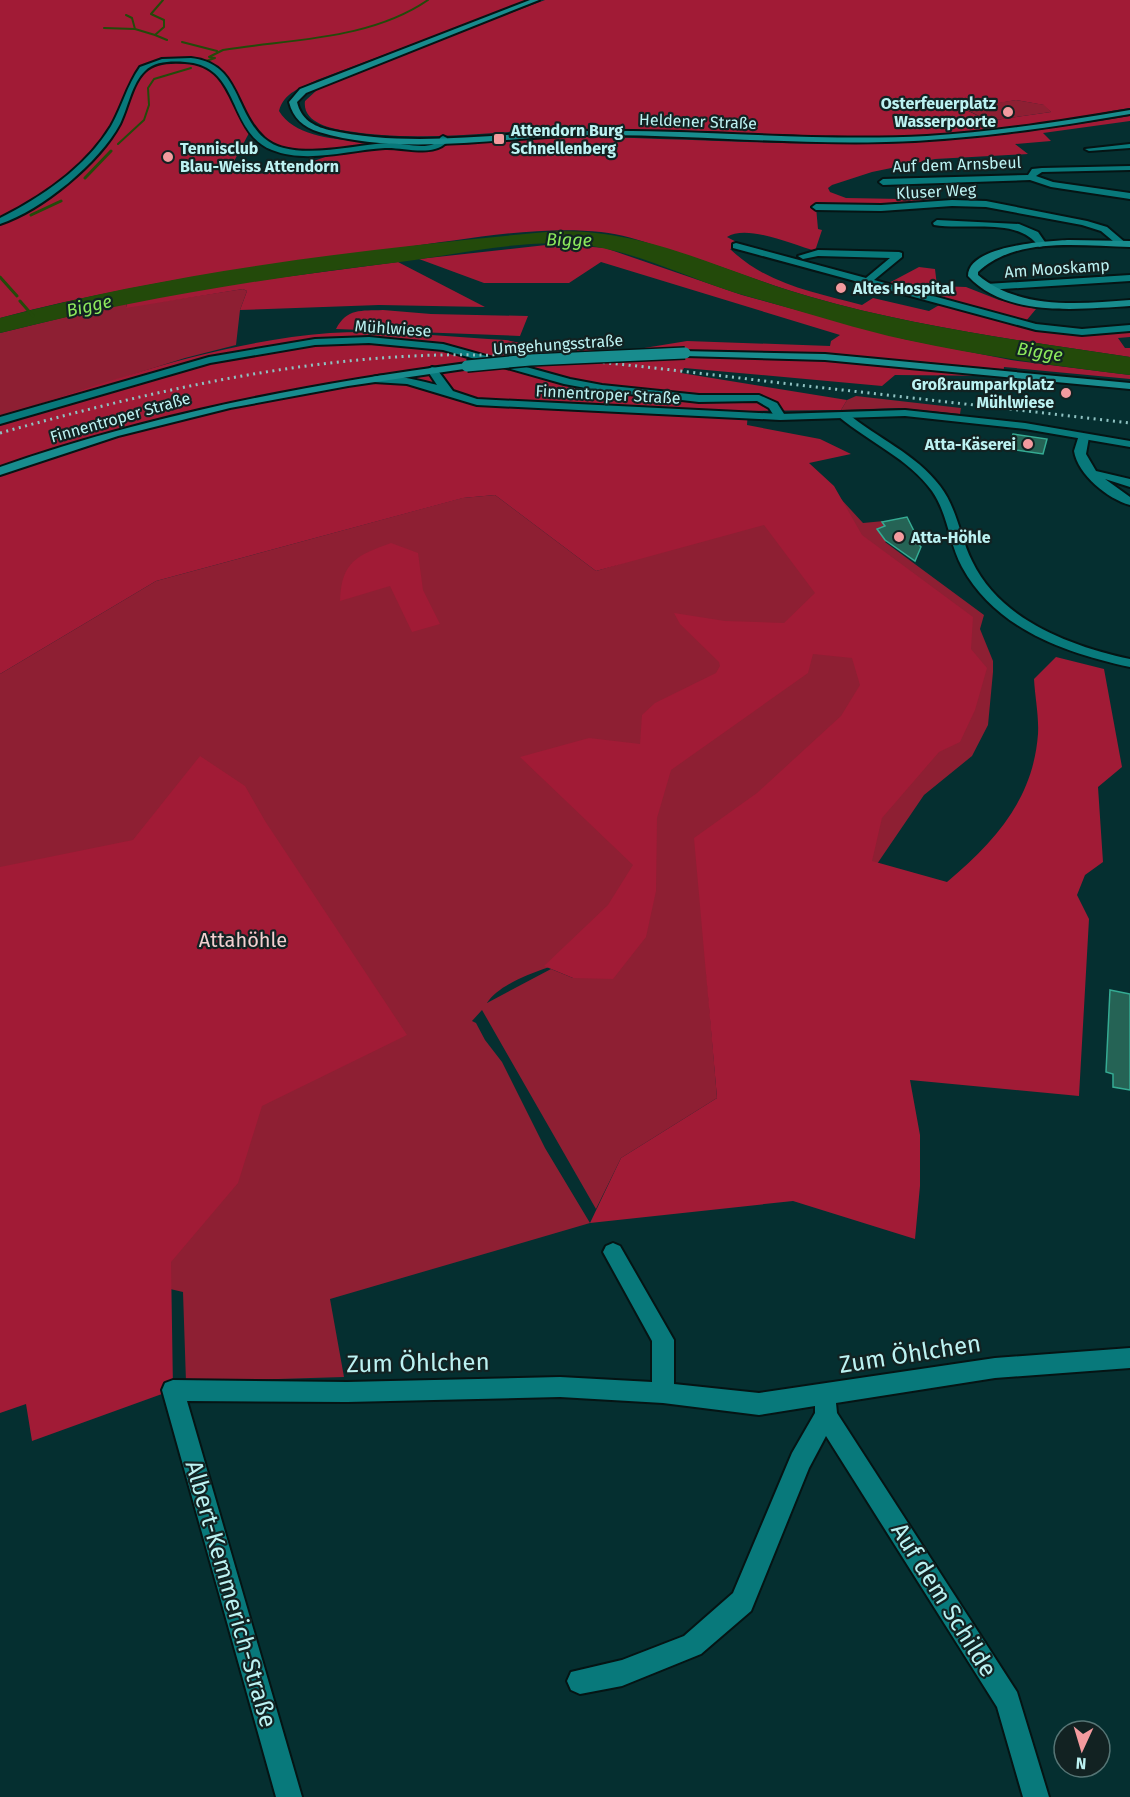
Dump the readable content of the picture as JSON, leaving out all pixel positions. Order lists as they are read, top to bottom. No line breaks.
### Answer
{"streets":{"main road":["Heldener Straße","Umgehungsstraße","Finnentroper Straße"],"street":["Auf dem Arnsbeul","Kluser Weg","Am Mooskamp","Mühlwiese","Zum Öhlchen","Albert-Kemmerich-Straße","Auf dem Schilde"]},"crossings":[["Mühlwiese","Finnentroper Straße"],["Umgehungsstraße","Finnentroper Straße"],["Zum Öhlchen","Albert-Kemmerich-Straße"],["Zum Öhlchen","Auf dem Schilde"]],"water":["Bigge"],"parks":["Attahöhle"],"places":{"other":["Osterfeuerplatz Wasserpoorte","Tennisclub Blau-Weiss Attendorn","Altes Hospital","Großraumparkplatz Mühlwiese","Atta-Käserei","Atta-Höhle"],"transit":["Attendorn Burg Schnellenberg"]},"north":"bottom"}
